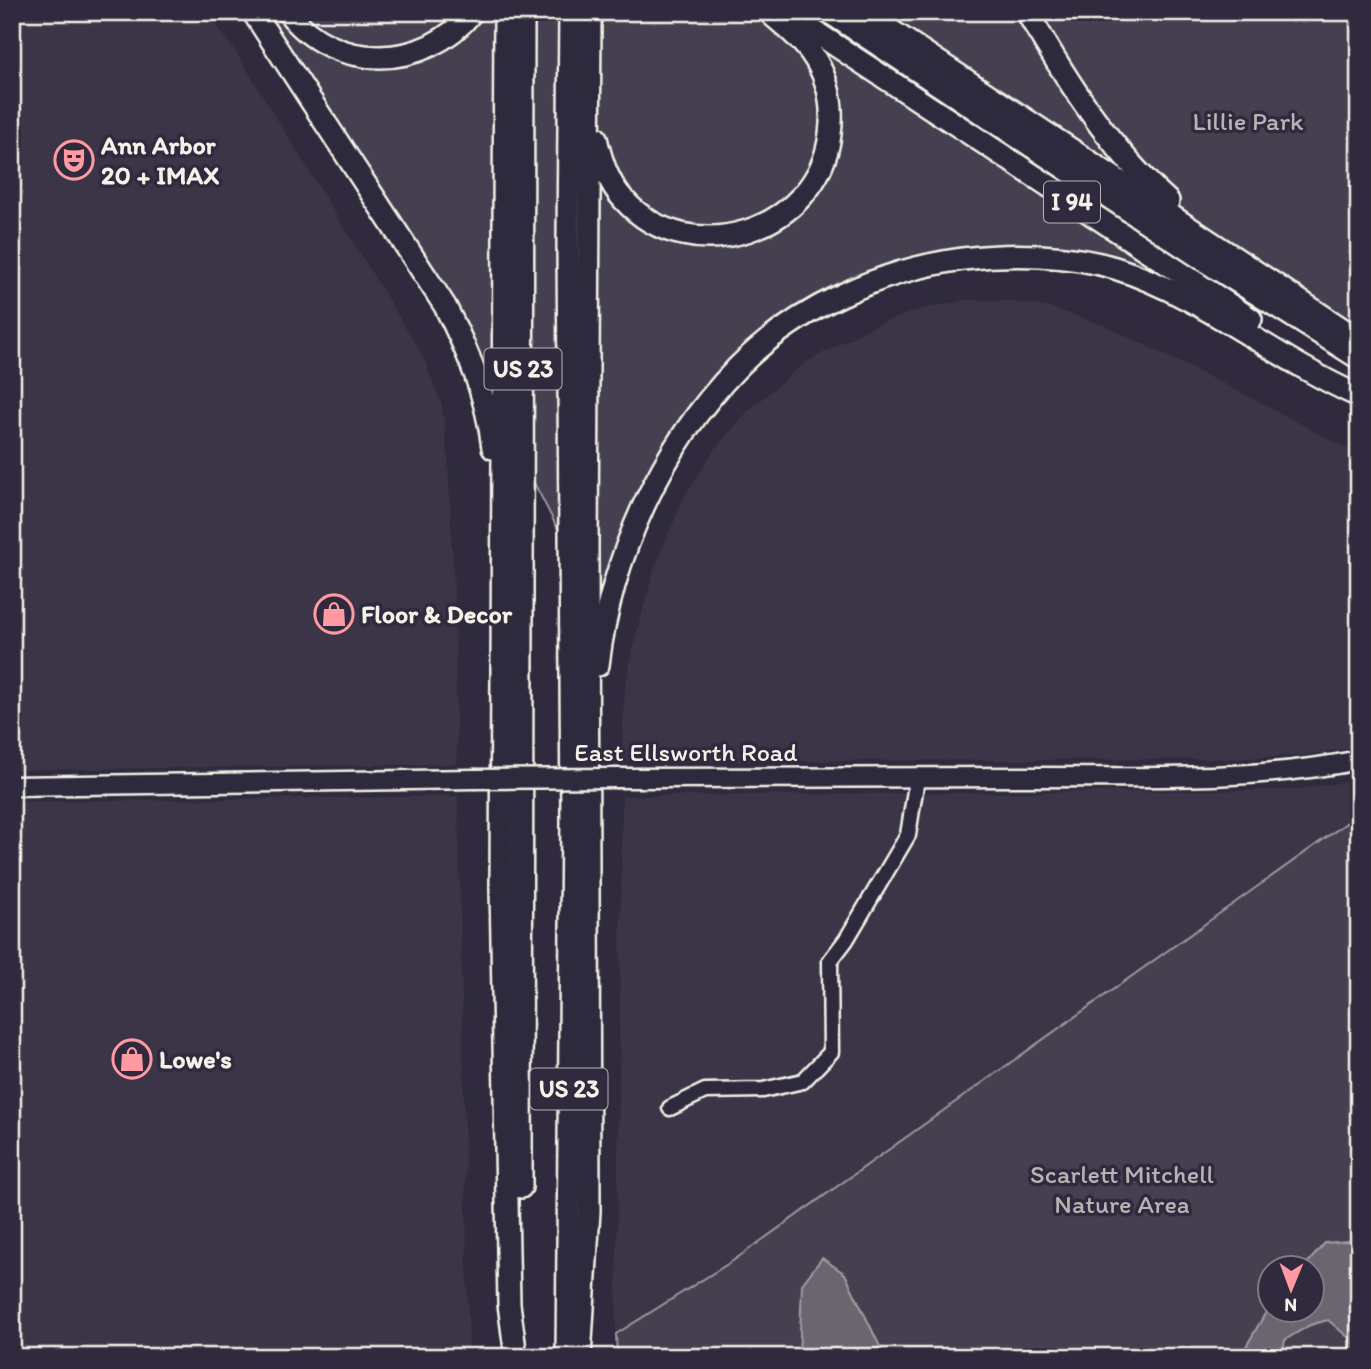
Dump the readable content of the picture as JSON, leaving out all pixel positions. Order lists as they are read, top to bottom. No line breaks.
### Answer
{"streets":{"highway":["I 94","US 23"],"main road":["East Ellsworth Road"]},"parks":["Lillie Park","Scarlett Mitchell Nature Area"],"places":{"theatre":["Ann Arbor 20 + IMAX"],"shop":["Floor & Decor","Lowe's"]},"north":"bottom"}
